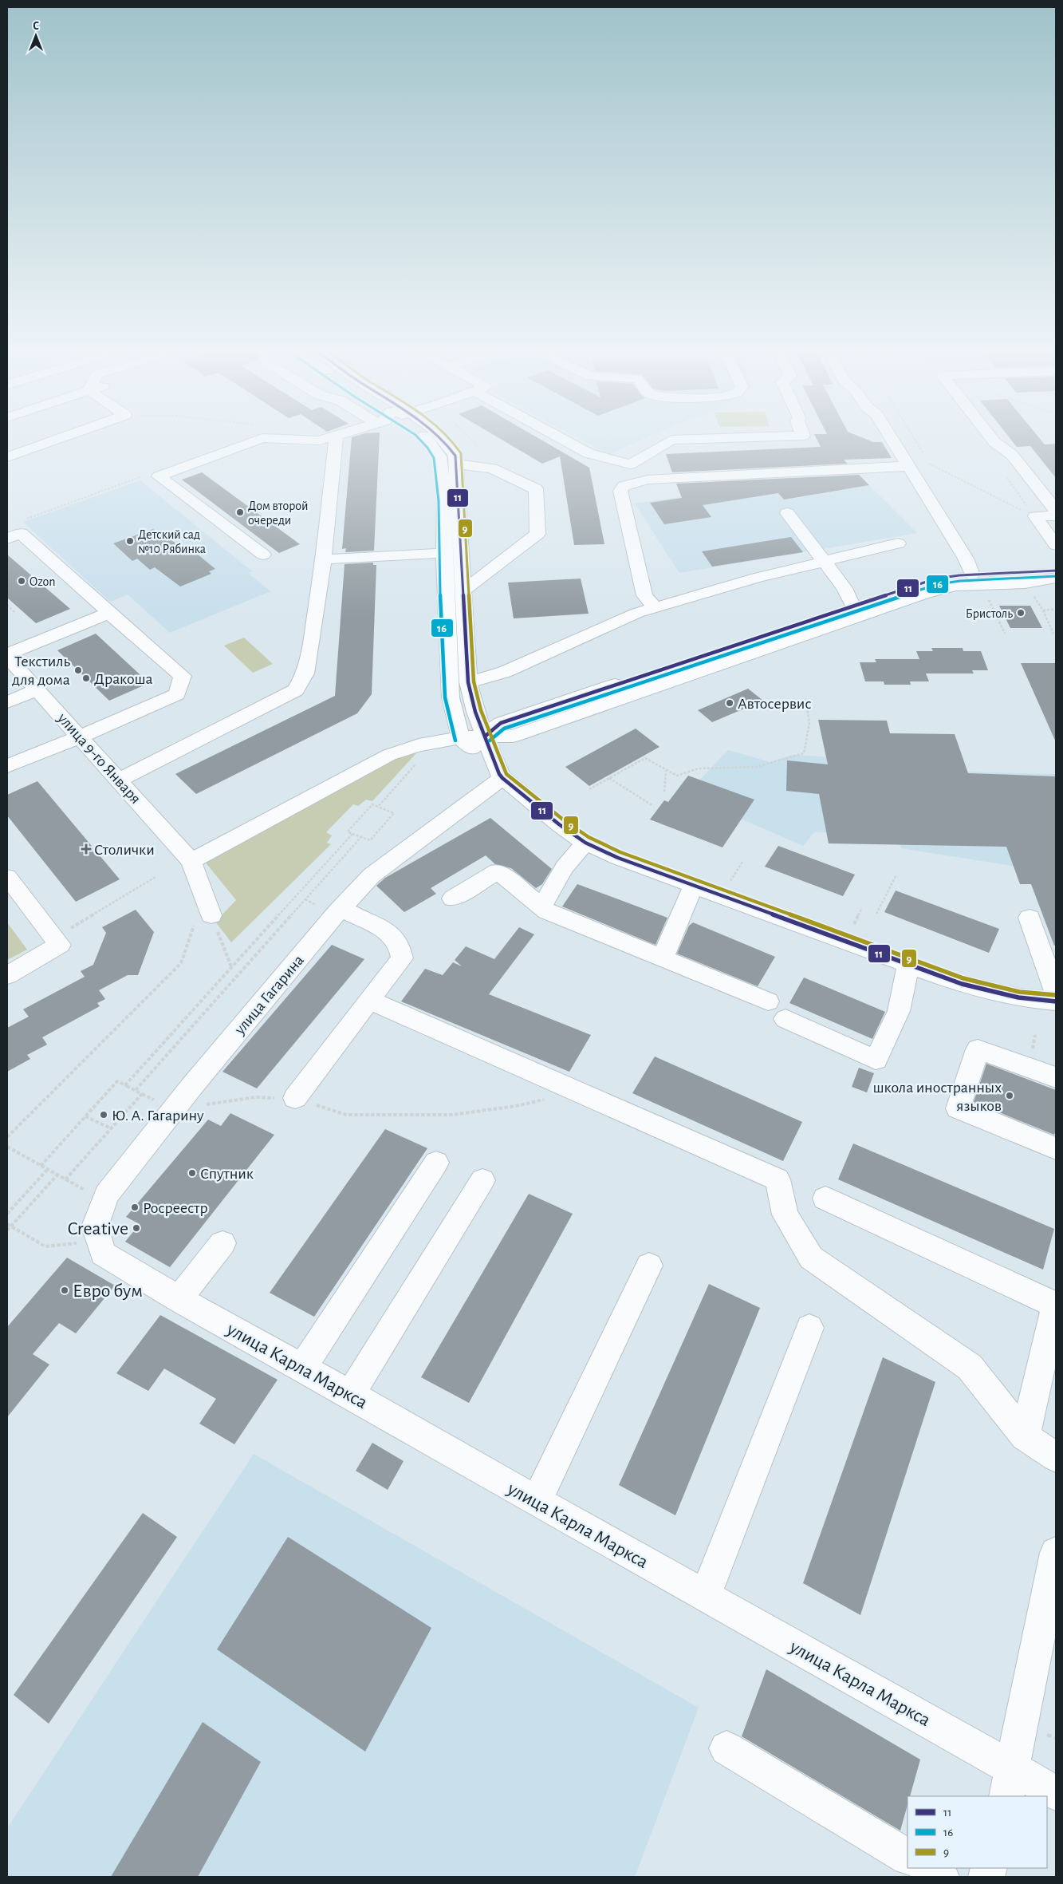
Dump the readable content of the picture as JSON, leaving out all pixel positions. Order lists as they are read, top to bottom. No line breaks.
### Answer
{"streets":{"street":["улица 9-го Января","улица Гагарина","улица Карла Маркса"]},"crossings":[["улица Гагарина","улица Карла Маркса"]],"places":{"other":["Дом второй очереди","Детский сад №10 Рябинка","Ozon","Бристоль","Текстиль для дома","Дракоша","Автосервис","школа иностранных языков","Ю. А. Гагарину","Спутник","Росреестр","Creative","Евро бум"],"health":["Столички"]},"lines":["transit line 11","transit line 16","transit line 9"],"legend":["11","16","9"],"north":"top"}
